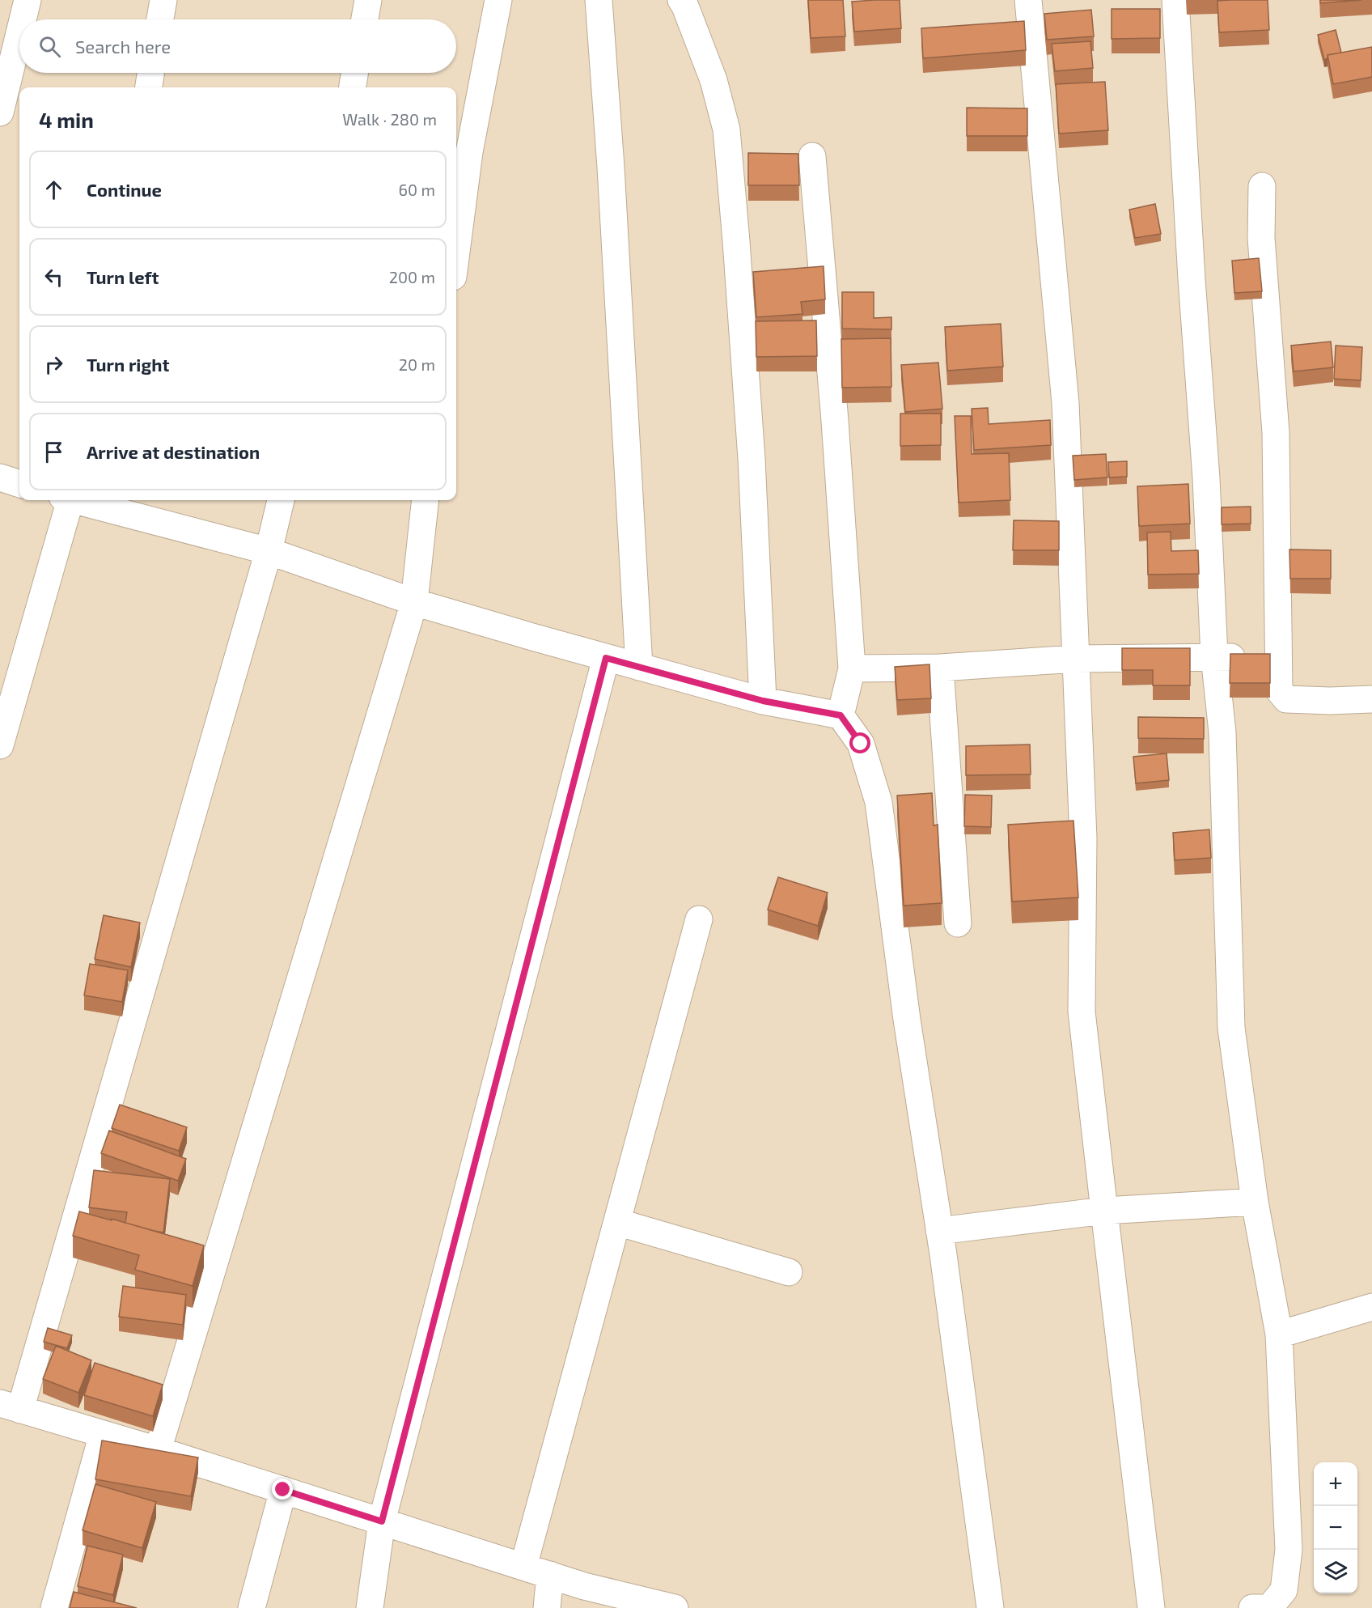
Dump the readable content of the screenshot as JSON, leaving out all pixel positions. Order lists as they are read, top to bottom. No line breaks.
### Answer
{"page":{"search":"Search here","heading":["4 min","Walk · 280 m"],"list":[["Continue","60 m"],["Turn left","200 m"],["Turn right","20 m"],"Arrive at destination"],"map_buttons":["+","−"]}}
